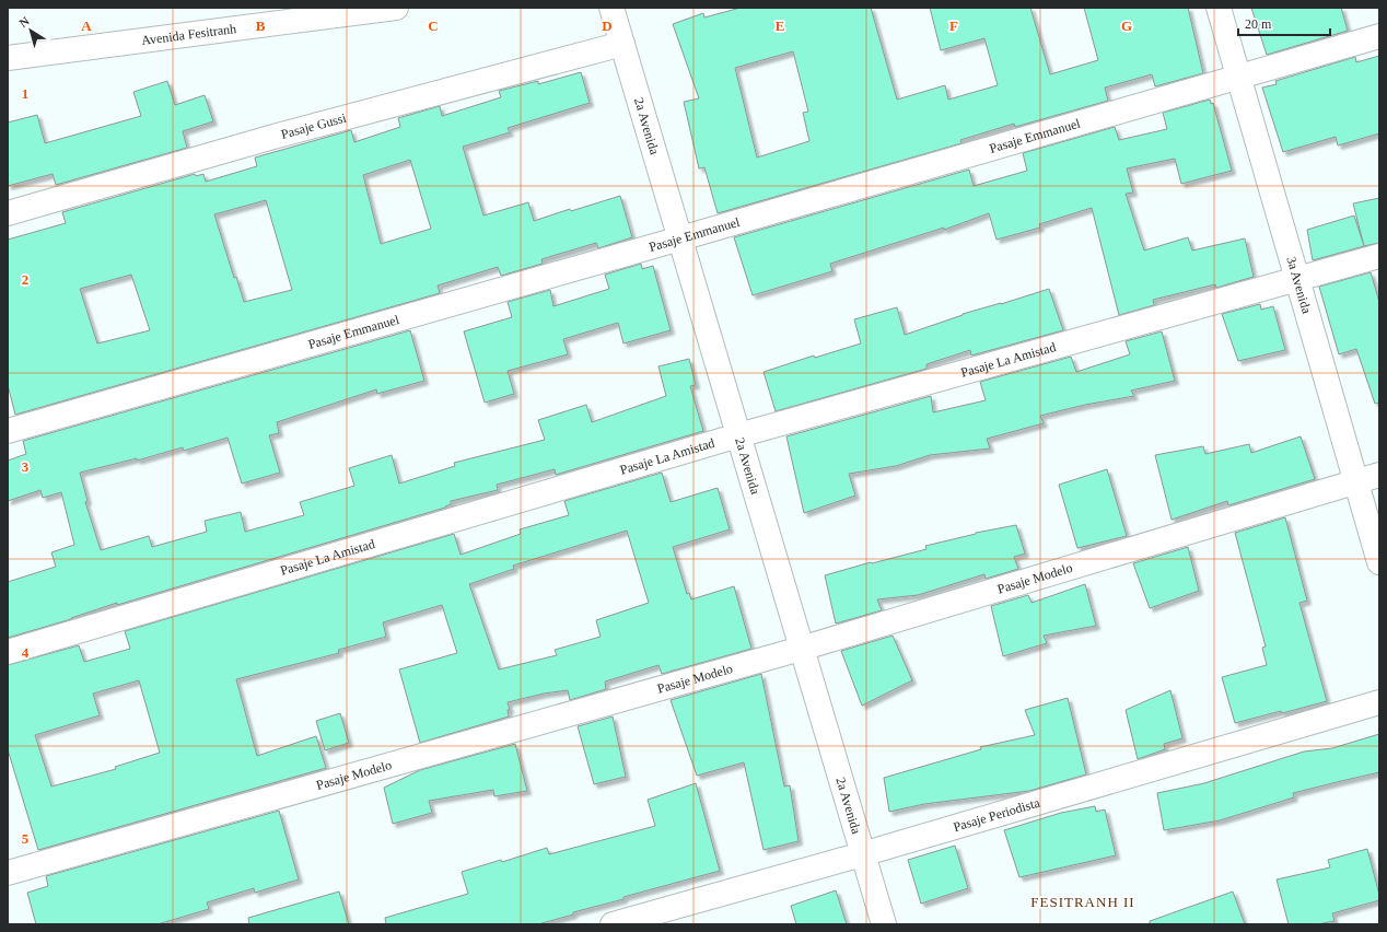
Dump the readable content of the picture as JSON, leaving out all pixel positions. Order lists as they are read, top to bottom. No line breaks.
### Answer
{"streets":{"street":["Avenida Fesitranh","Pasaje Gussi","2a Avenida","Pasaje Emmanuel","3a Avenida","Pasaje La Amistad","Pasaje Modelo","Pasaje Periodista"]},"crossings":[["Pasaje Gussi","2a Avenida"],["2a Avenida","Pasaje Emmanuel"],["2a Avenida","Pasaje La Amistad"],["2a Avenida","Pasaje Modelo"],["2a Avenida","Pasaje Periodista"],["Pasaje Emmanuel","3a Avenida"],["3a Avenida","Pasaje La Amistad"],["3a Avenida","Pasaje Modelo"]],"districts":["FESITRANH II"],"scale_bar":"20 m","north":"top left","grid":{"columns":["A","B","C","D","E","F","G"],"rows":["1","2","3","4","5"]}}
